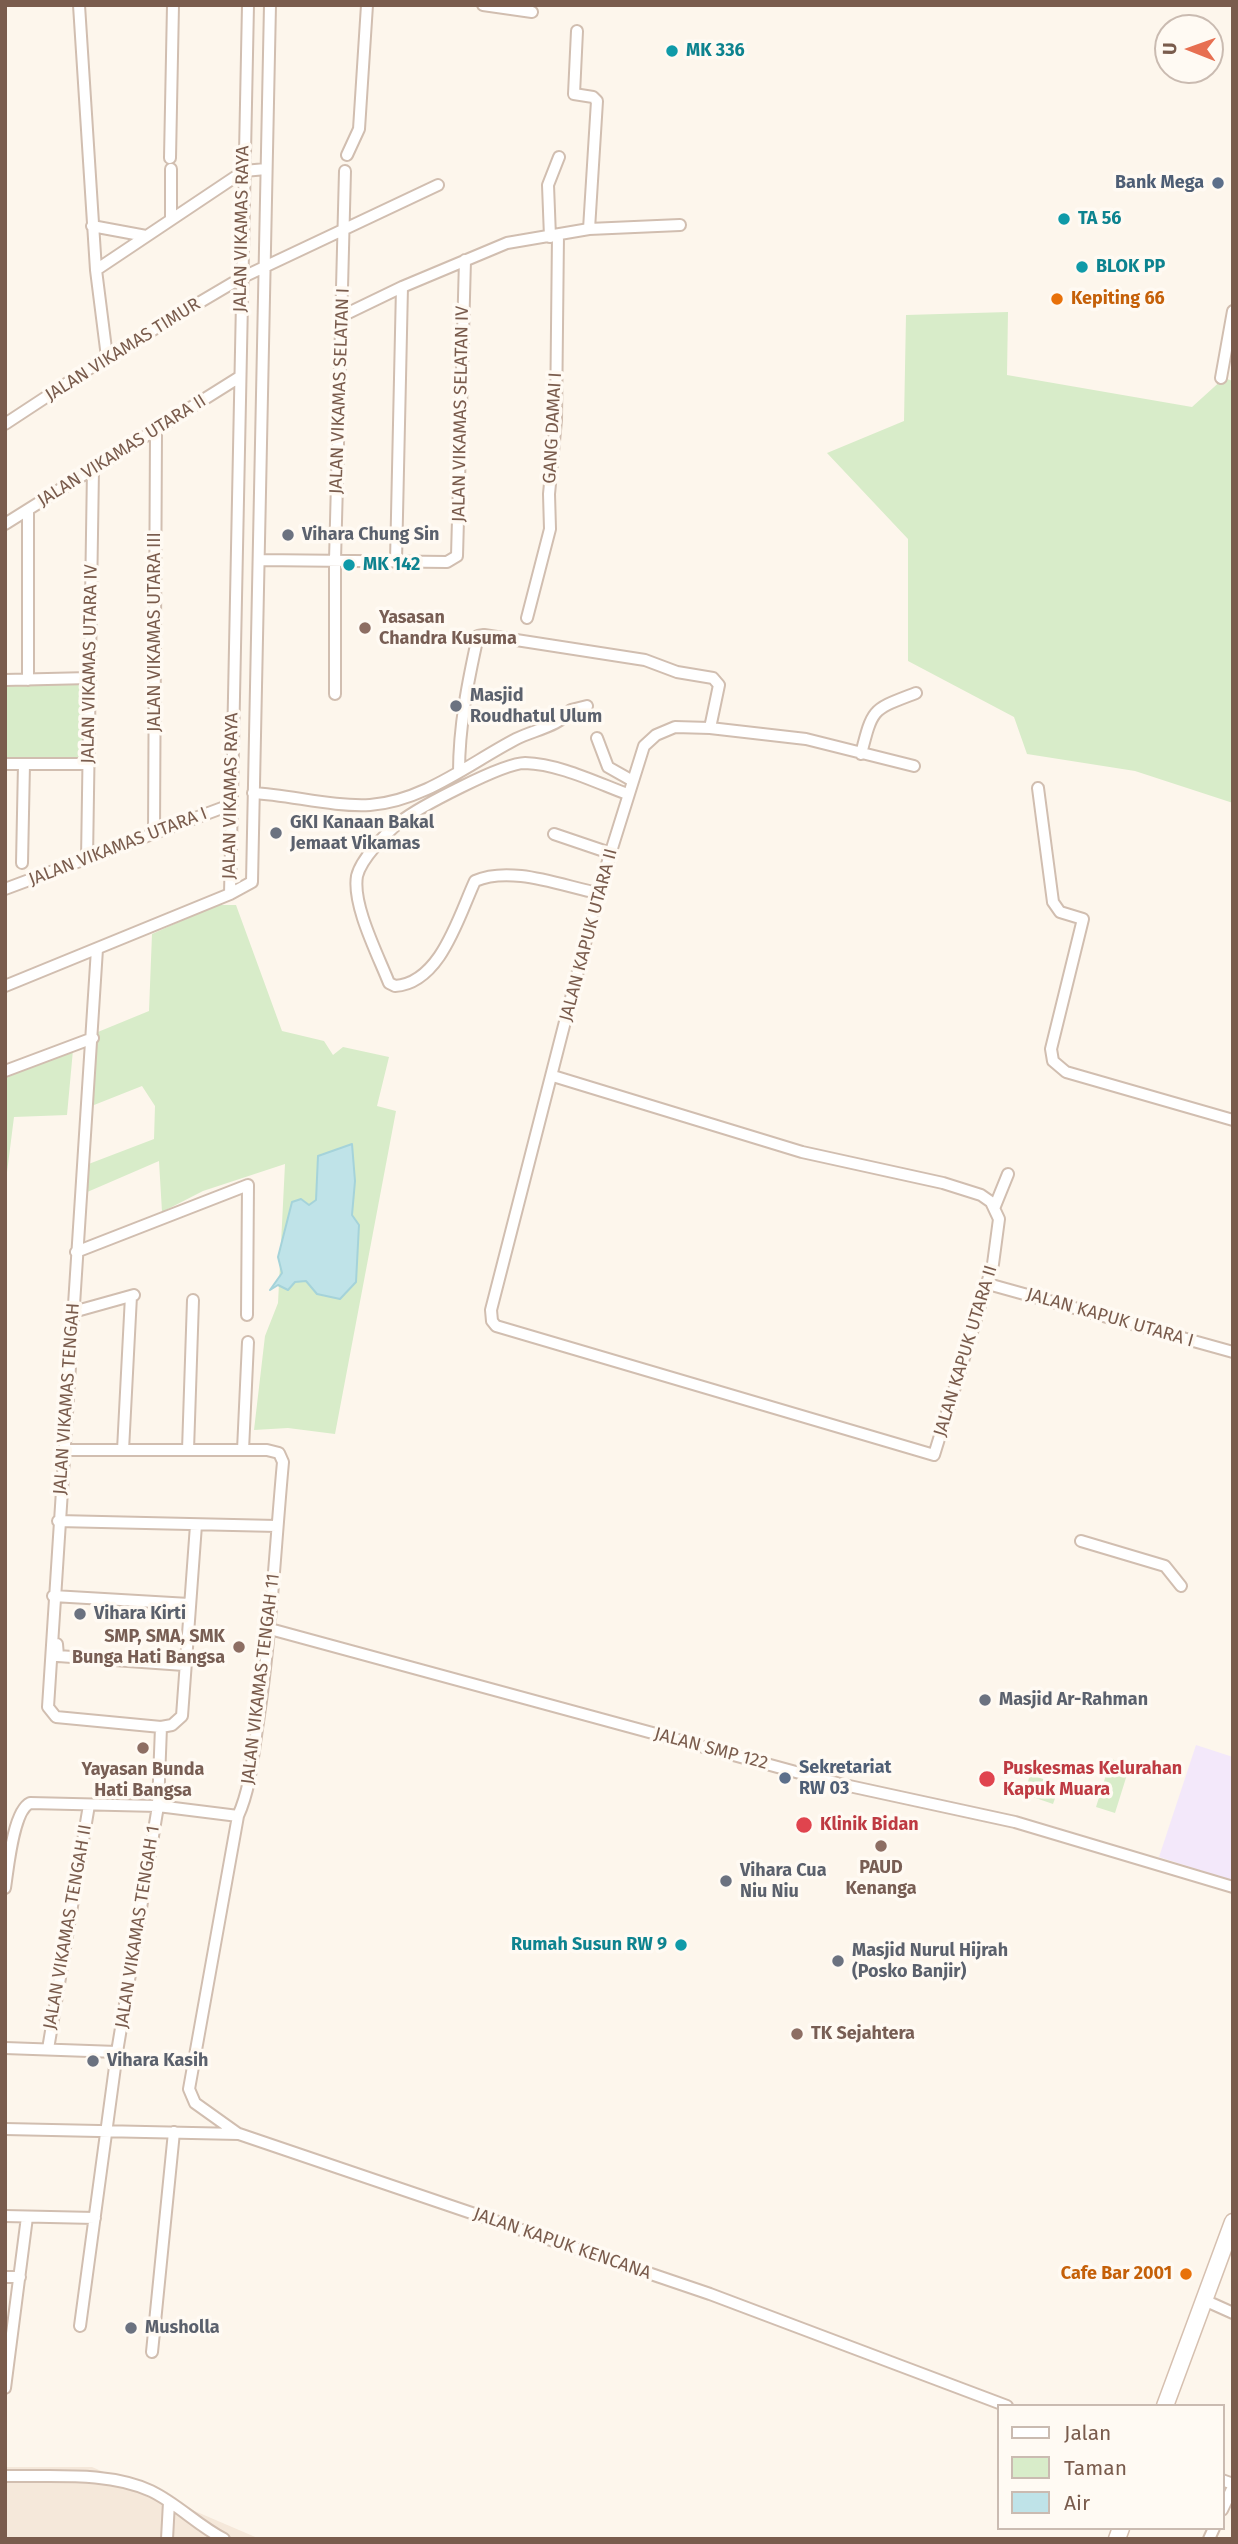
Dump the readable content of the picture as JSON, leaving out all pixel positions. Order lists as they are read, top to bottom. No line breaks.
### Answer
{"streets":{"street":["JALAN VIKAMAS RAYA","JALAN VIKAMAS TIMUR","JALAN VIKAMAS SELATAN I","JALAN VIKAMAS SELATAN IV","GANG DAMAI I","JALAN VIKAMAS UTARA II","JALAN VIKAMAS UTARA III","JALAN VIKAMAS UTARA IV","JALAN VIKAMAS UTARA I","JALAN KAPUK UTARA II","JALAN KAPUK UTARA I","JALAN VIKAMAS TENGAH","JALAN VIKAMAS TENGAH 11","JALAN SMP 122","JALAN VIKAMAS TENGAH II","JALAN VIKAMAS TENGAH 1","JALAN KAPUK KENCANA"]},"crossings":[["JALAN VIKAMAS RAYA","JALAN VIKAMAS TIMUR"],["JALAN VIKAMAS RAYA","JALAN VIKAMAS UTARA II"],["JALAN VIKAMAS RAYA","JALAN VIKAMAS UTARA I"],["JALAN VIKAMAS TIMUR","JALAN VIKAMAS SELATAN I"],["JALAN VIKAMAS UTARA II","JALAN VIKAMAS UTARA III"],["JALAN VIKAMAS UTARA II","JALAN VIKAMAS UTARA IV"],["JALAN VIKAMAS UTARA III","JALAN VIKAMAS UTARA I"],["JALAN VIKAMAS UTARA IV","JALAN VIKAMAS UTARA I"],["JALAN KAPUK UTARA II","JALAN KAPUK UTARA I"],["JALAN VIKAMAS TENGAH","JALAN VIKAMAS TENGAH 11"],["JALAN VIKAMAS TENGAH","JALAN VIKAMAS TENGAH 1"],["JALAN VIKAMAS TENGAH 11","JALAN SMP 122"],["JALAN VIKAMAS TENGAH 11","JALAN VIKAMAS TENGAH 1"],["JALAN VIKAMAS TENGAH 11","JALAN KAPUK KENCANA"],["JALAN VIKAMAS TENGAH II","JALAN VIKAMAS TENGAH 1"],["JALAN VIKAMAS TENGAH 1","JALAN KAPUK KENCANA"]],"places":["MK 336","Bank Mega","TA 56","BLOK PP","Kepiting 66","Vihara Chung Sin","MK 142","Yasasan Chandra Kusuma","Masjid Roudhatul Ulum","GKI Kanaan Bakal Jemaat Vikamas","Vihara Kirti","SMP, SMA, SMK Bunga Hati Bangsa","Masjid Ar-Rahman","Yayasan Bunda Hati Bangsa","Sekretariat RW 03","Puskesmas Kelurahan Kapuk Muara","Klinik Bidan","PAUD Kenanga","Vihara Cua Niu Niu","Rumah Susun RW 9","Masjid Nurul Hijrah (Posko Banjir)","TK Sejahtera","Vihara Kasih","Cafe Bar 2001","Musholla"],"legend":["Jalan","Taman","Air"],"north":"left"}
